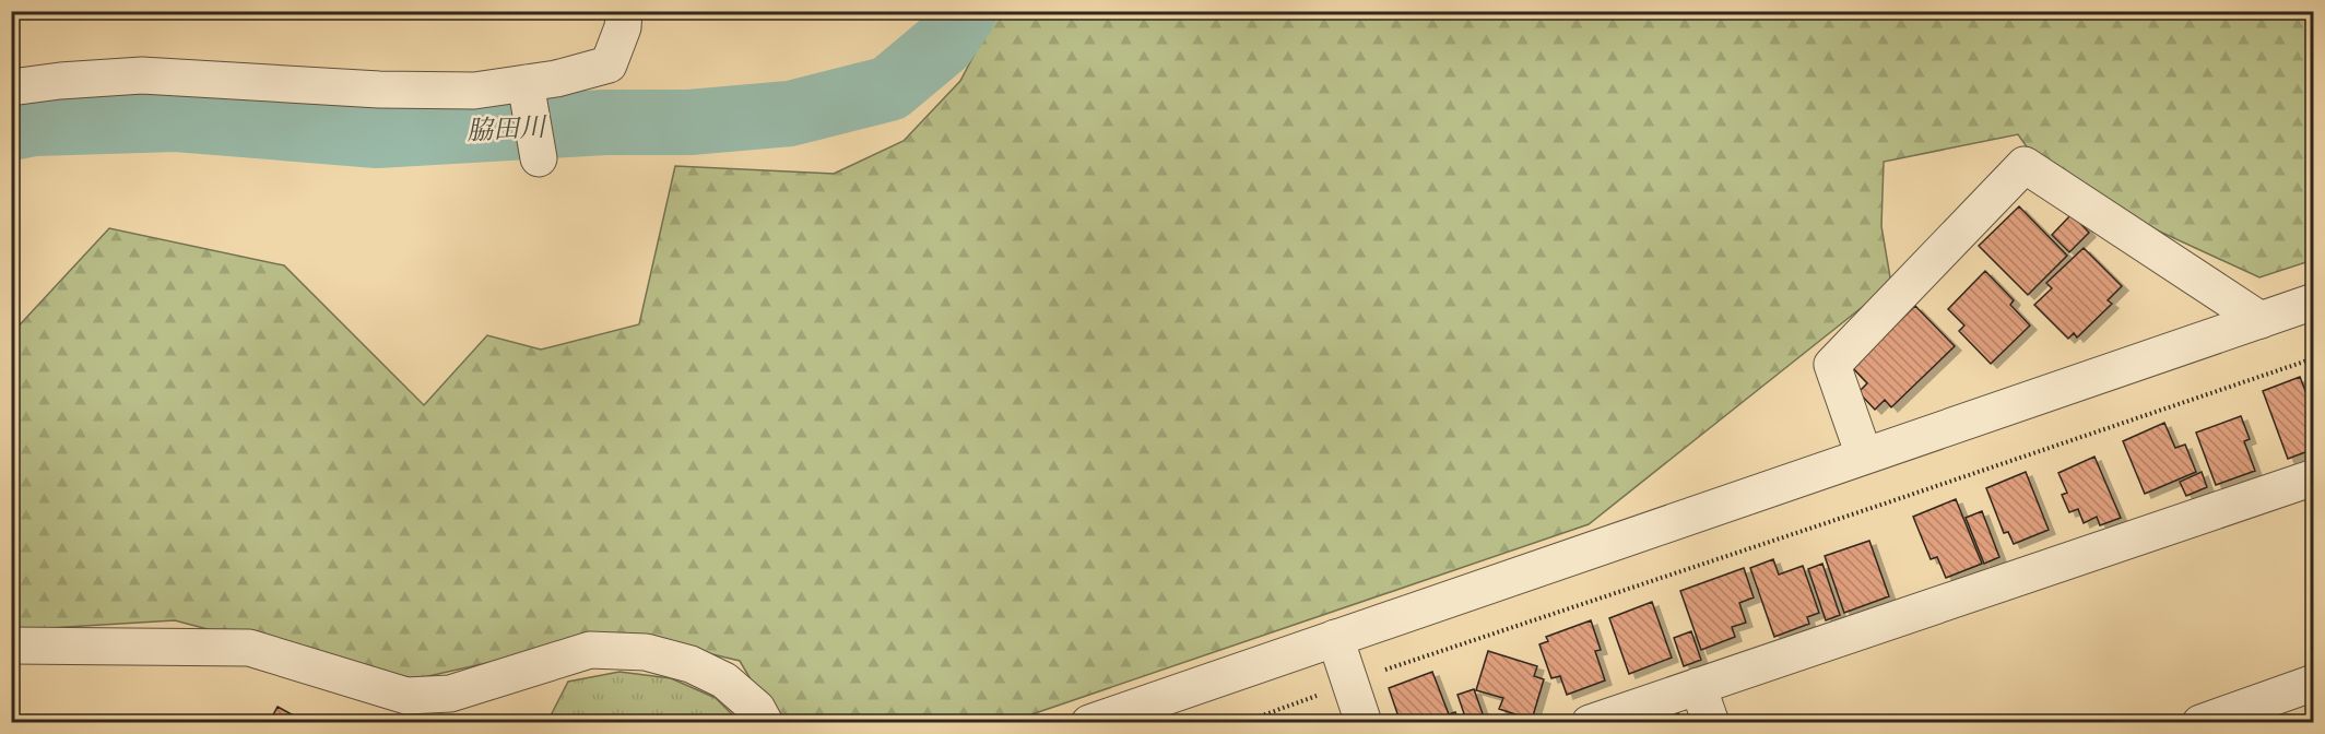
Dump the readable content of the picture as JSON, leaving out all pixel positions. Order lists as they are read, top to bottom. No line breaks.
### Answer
{"water":["脇田川"]}
